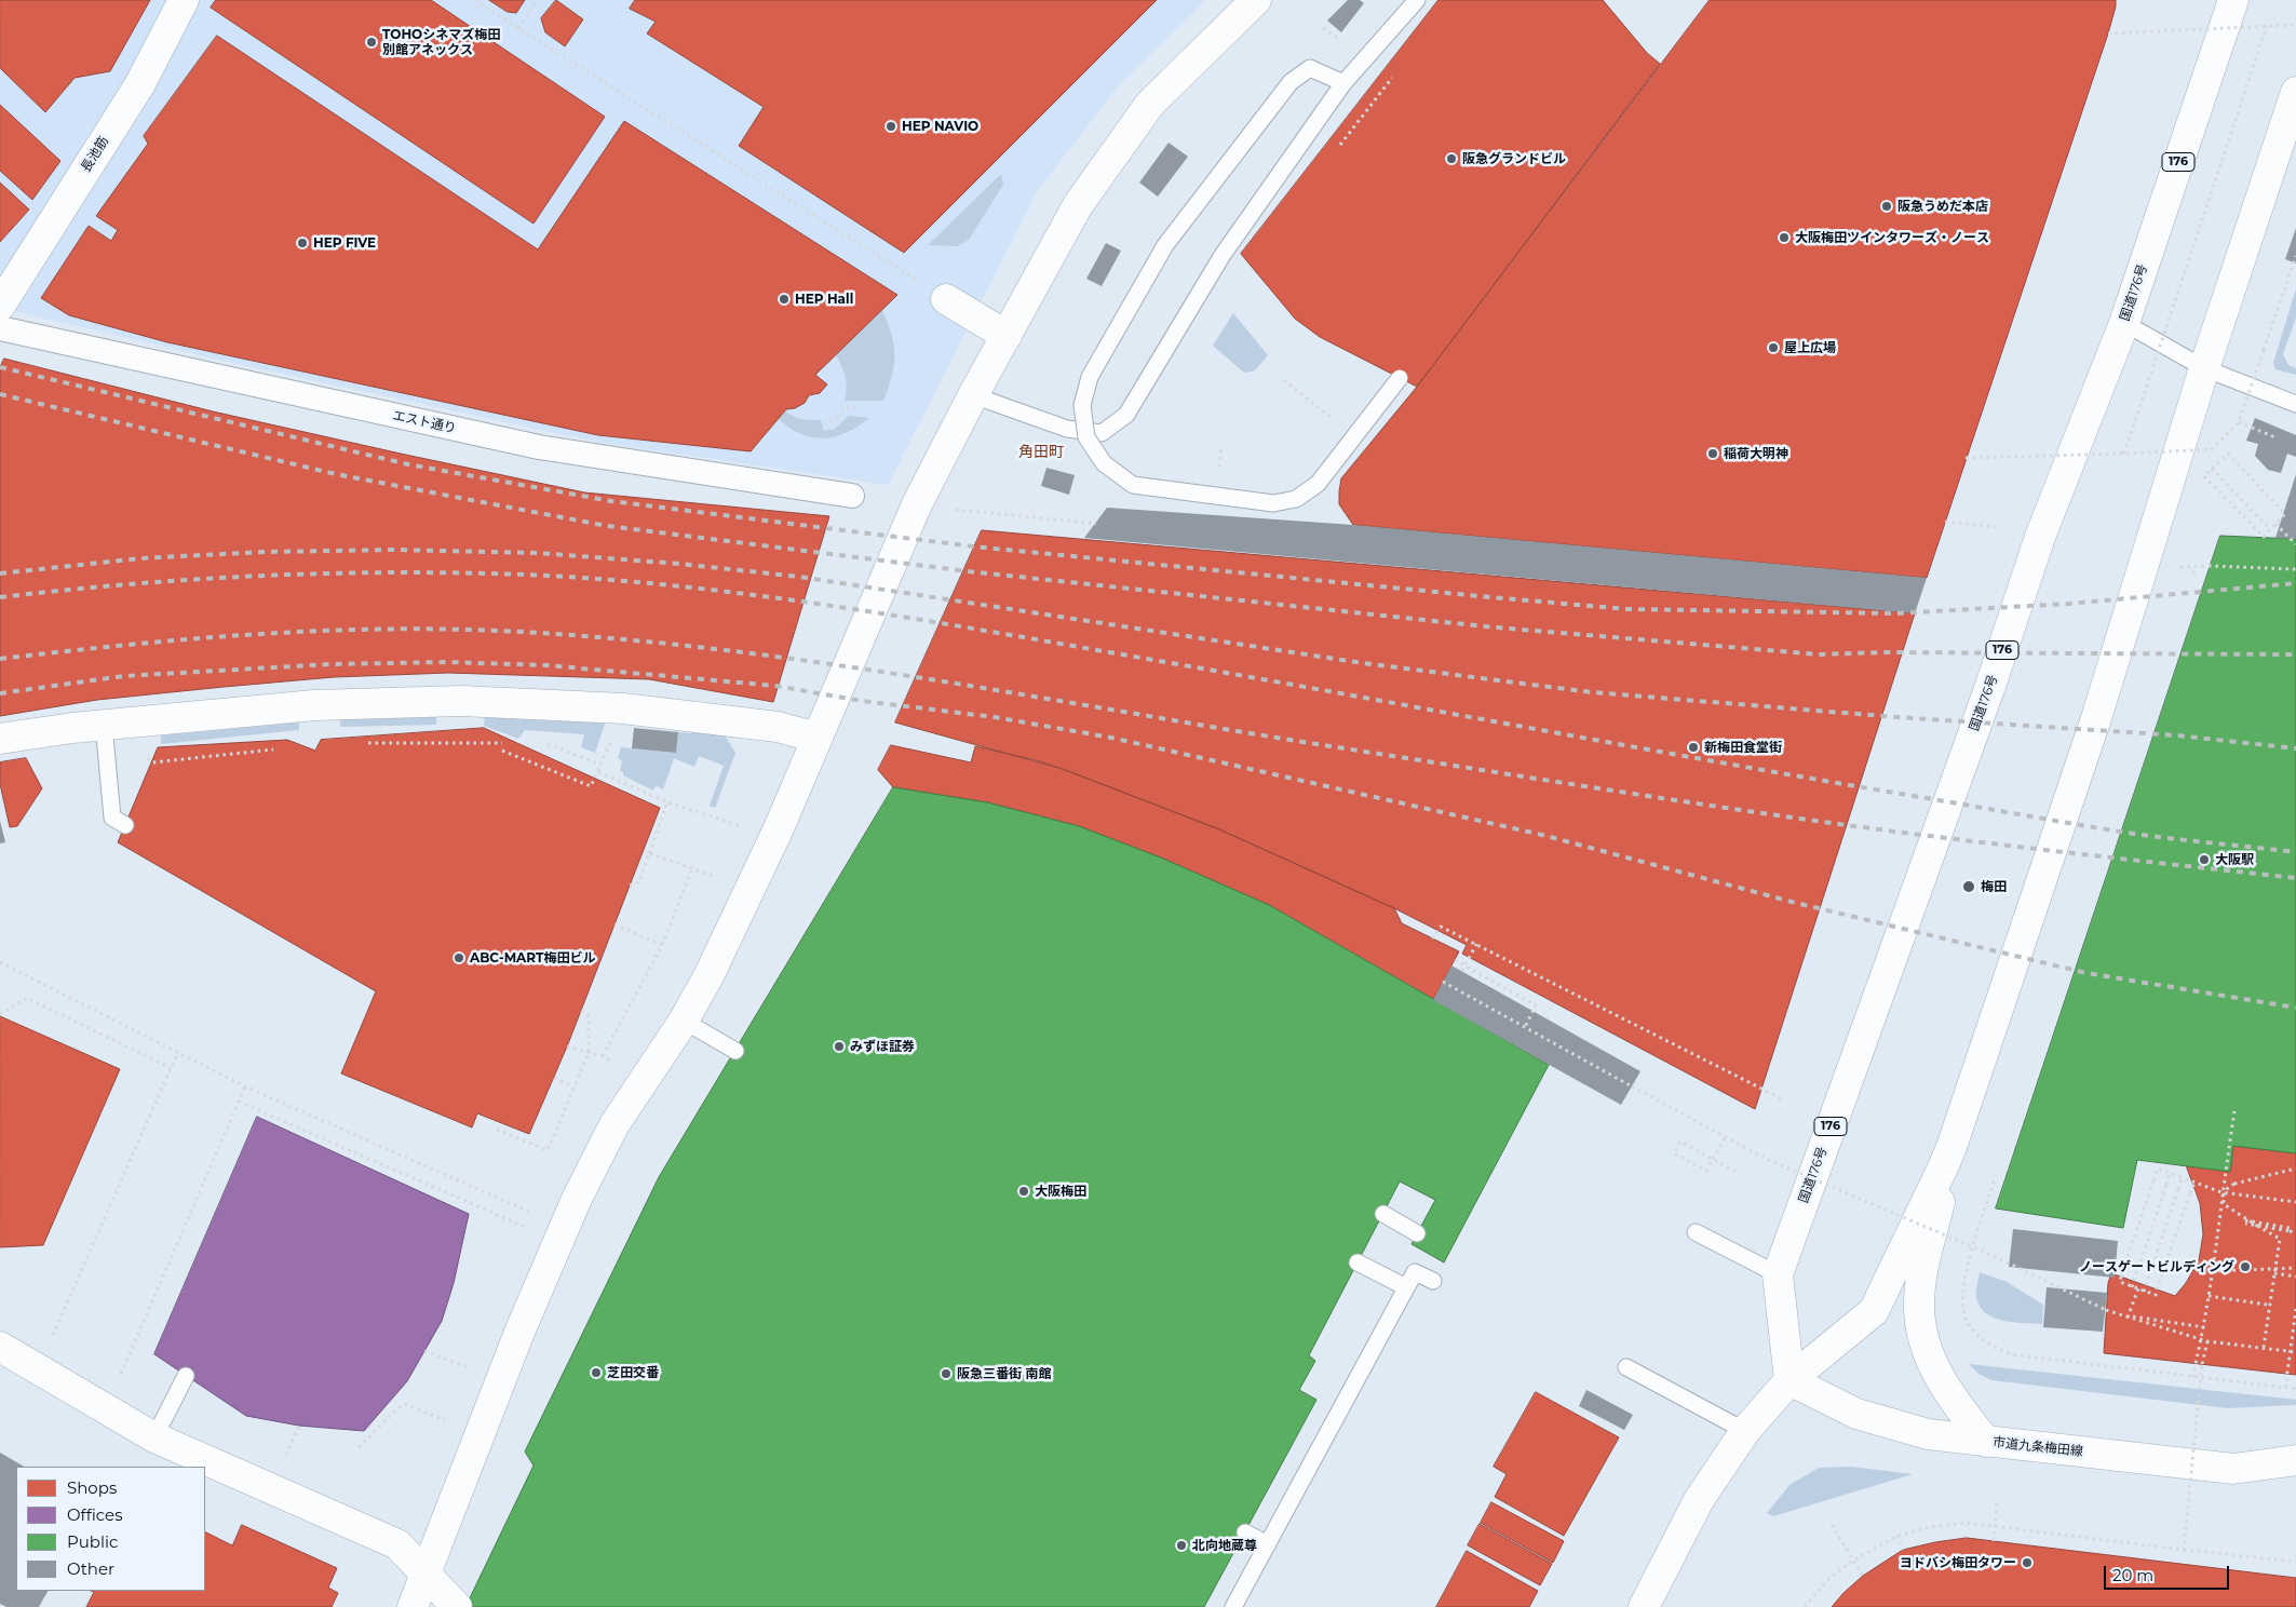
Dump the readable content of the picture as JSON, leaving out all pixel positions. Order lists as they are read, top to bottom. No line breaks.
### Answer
{"streets":{"main road":["長池筋","176","国道176号","市道九条梅田線"],"street":["エスト通り"]},"crossings":[["国道176号","市道九条梅田線"]],"districts":["角田町"],"places":["TOHOシネマズ梅田 別館アネックス","HEP NAVIO","阪急グランドビル","阪急うめだ本店","大阪梅田ツインタワーズ・ノース","HEP FIVE","HEP Hall","屋上広場","稲荷大明神","新梅田食堂街","大阪駅","梅田","ABC-MART梅田ビル","みずほ証券","大阪梅田","ノースゲートビルディング","芝田交番","阪急三番街 南館","北向地蔵尊","ヨドバシ梅田タワー"],"legend":["Shops","Offices","Public","Other"],"scale_bar":"20 m"}
